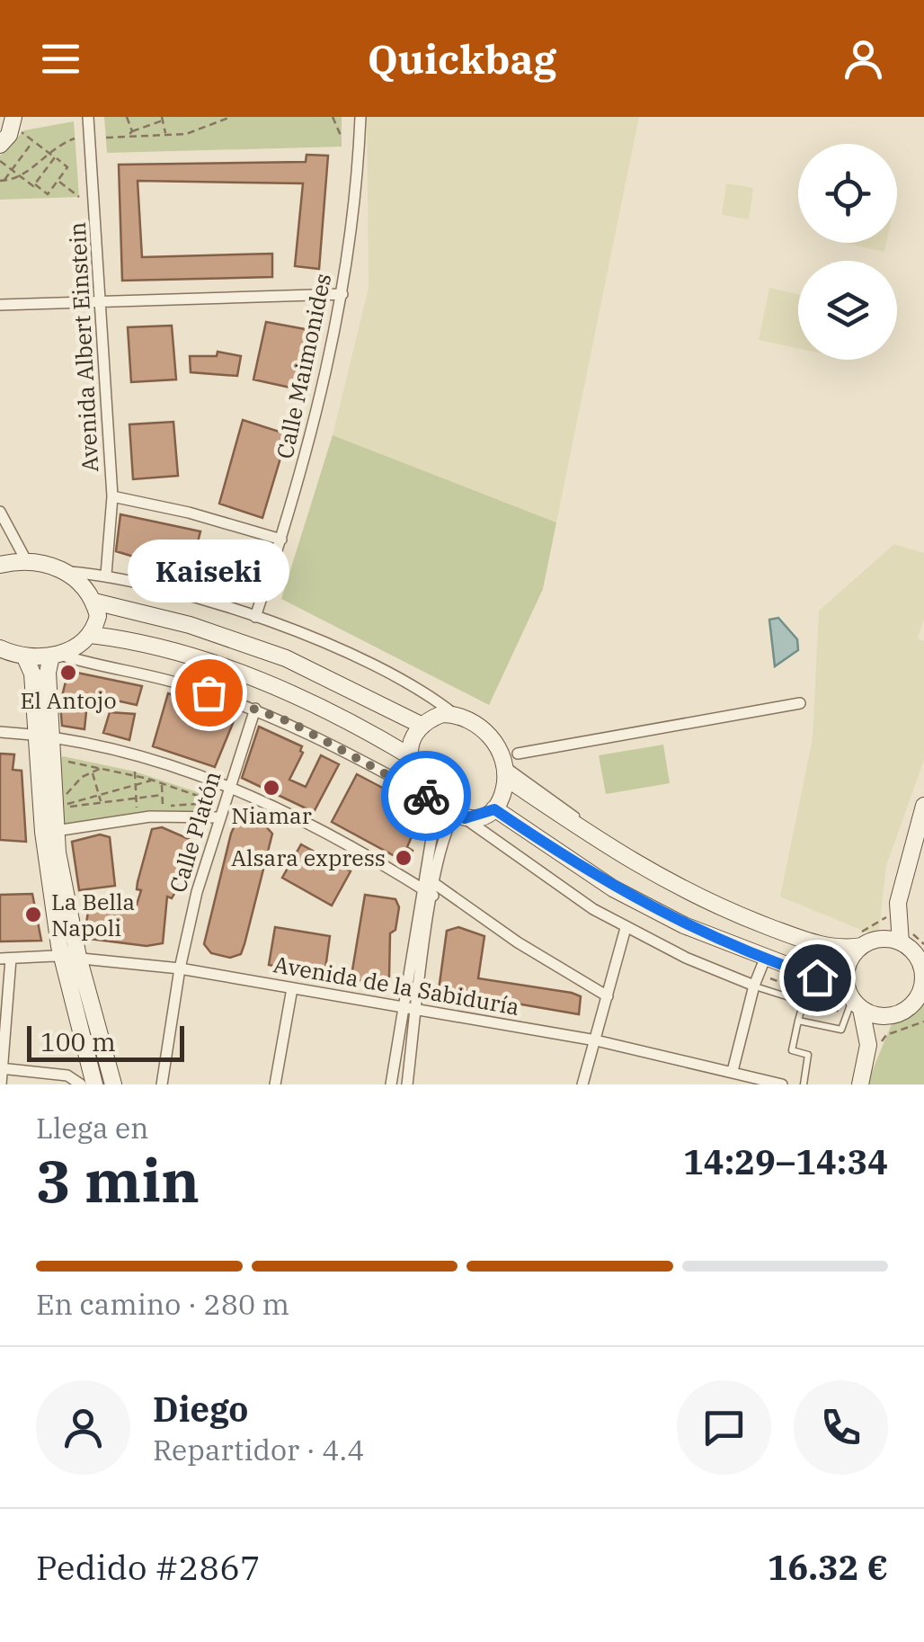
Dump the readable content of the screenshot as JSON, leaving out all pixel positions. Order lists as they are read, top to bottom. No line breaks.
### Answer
{"streets":{"street":["Avenida Albert Einstein","Calle Maimonides","Calle Platón","Avenida de la Sabiduría"]},"crossings":[["Calle Platón","Avenida de la Sabiduría"]],"places":["El Antojo","Kaiseki","Niamar","Alsara express","La Bella Napoli"],"scale_bar":"100 m","page":{"header":"Quickbag","bubble":"Kaiseki","scale":"100 m","heading":["3 min","Llega en","14:29–14:34"],"panel":["Diego","Repartidor · 4.4","Pedido #2867","16.32 €"],"bar":"En camino · 280 m"}}
